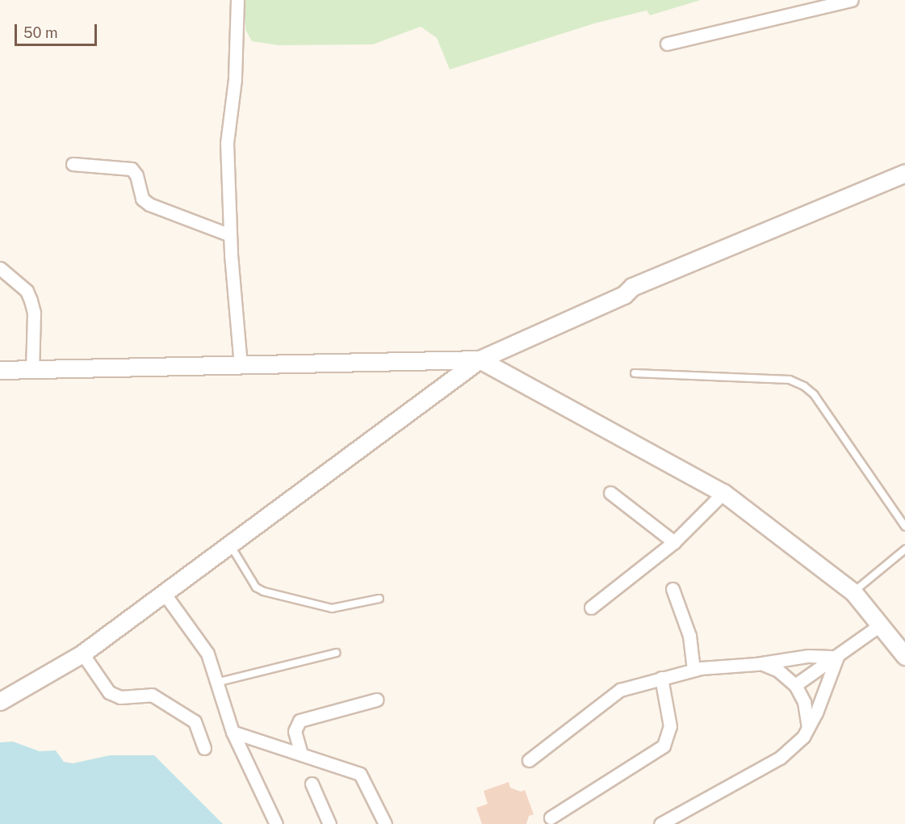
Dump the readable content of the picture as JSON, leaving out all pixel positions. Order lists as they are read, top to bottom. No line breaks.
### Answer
{"scale_bar":"50 m"}
